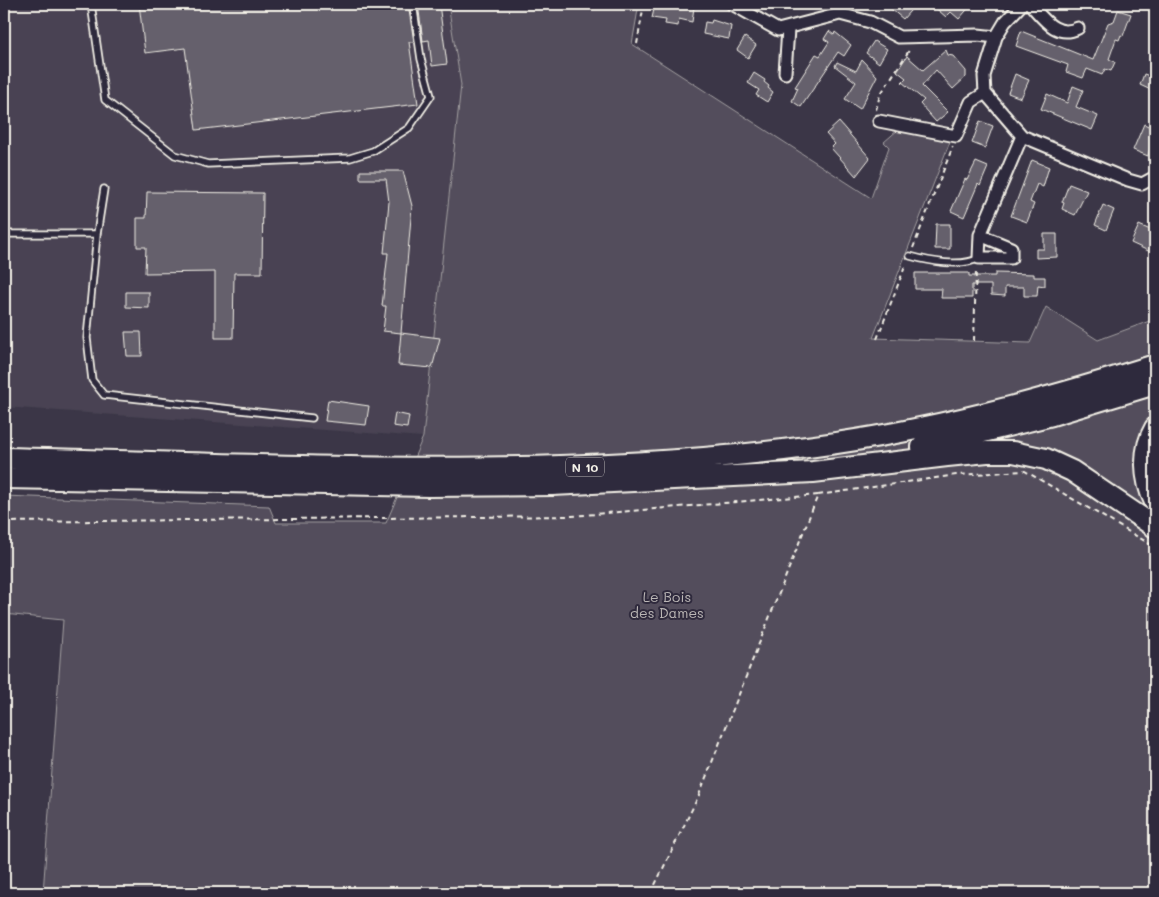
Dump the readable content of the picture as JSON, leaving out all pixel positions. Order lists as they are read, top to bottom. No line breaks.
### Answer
{"streets":{"highway":["N 10"]},"parks":["Le Bois des Dames"]}
